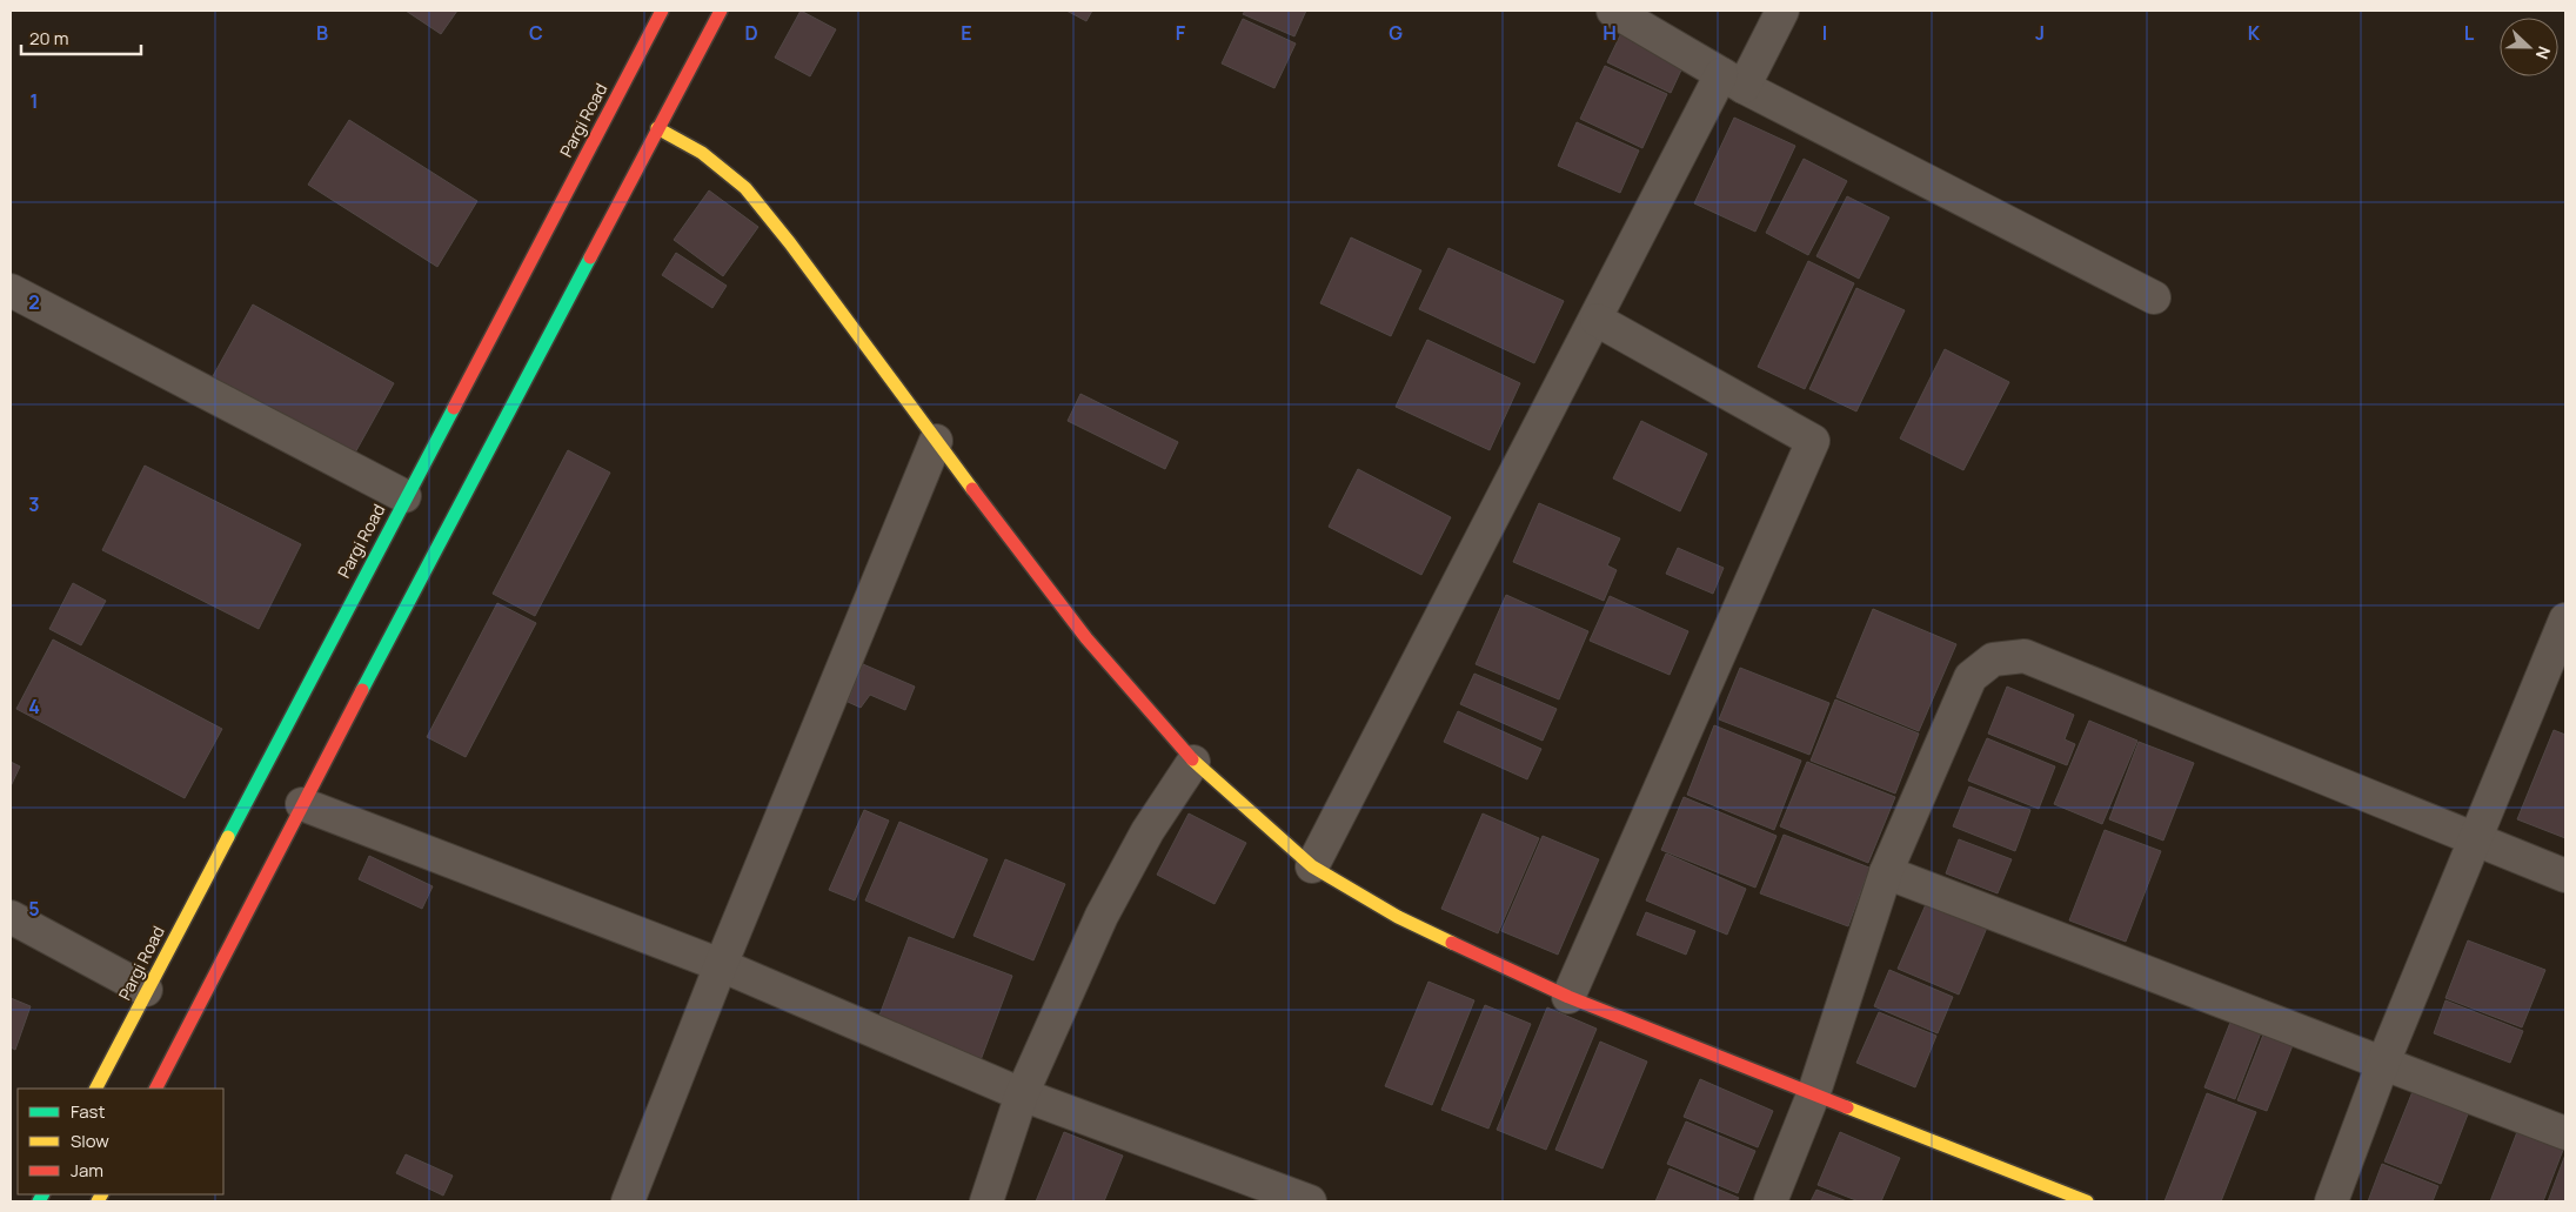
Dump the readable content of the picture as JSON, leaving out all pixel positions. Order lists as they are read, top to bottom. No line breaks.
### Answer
{"streets":{"main road":["Pargi Road"]},"legend":["Fast","Slow","Jam"],"scale_bar":"20 m","north":"right","grid":{"columns":["B","C","D","E","F","G","H","I","J","K","L"],"rows":["1","2","3","4","5"]}}
